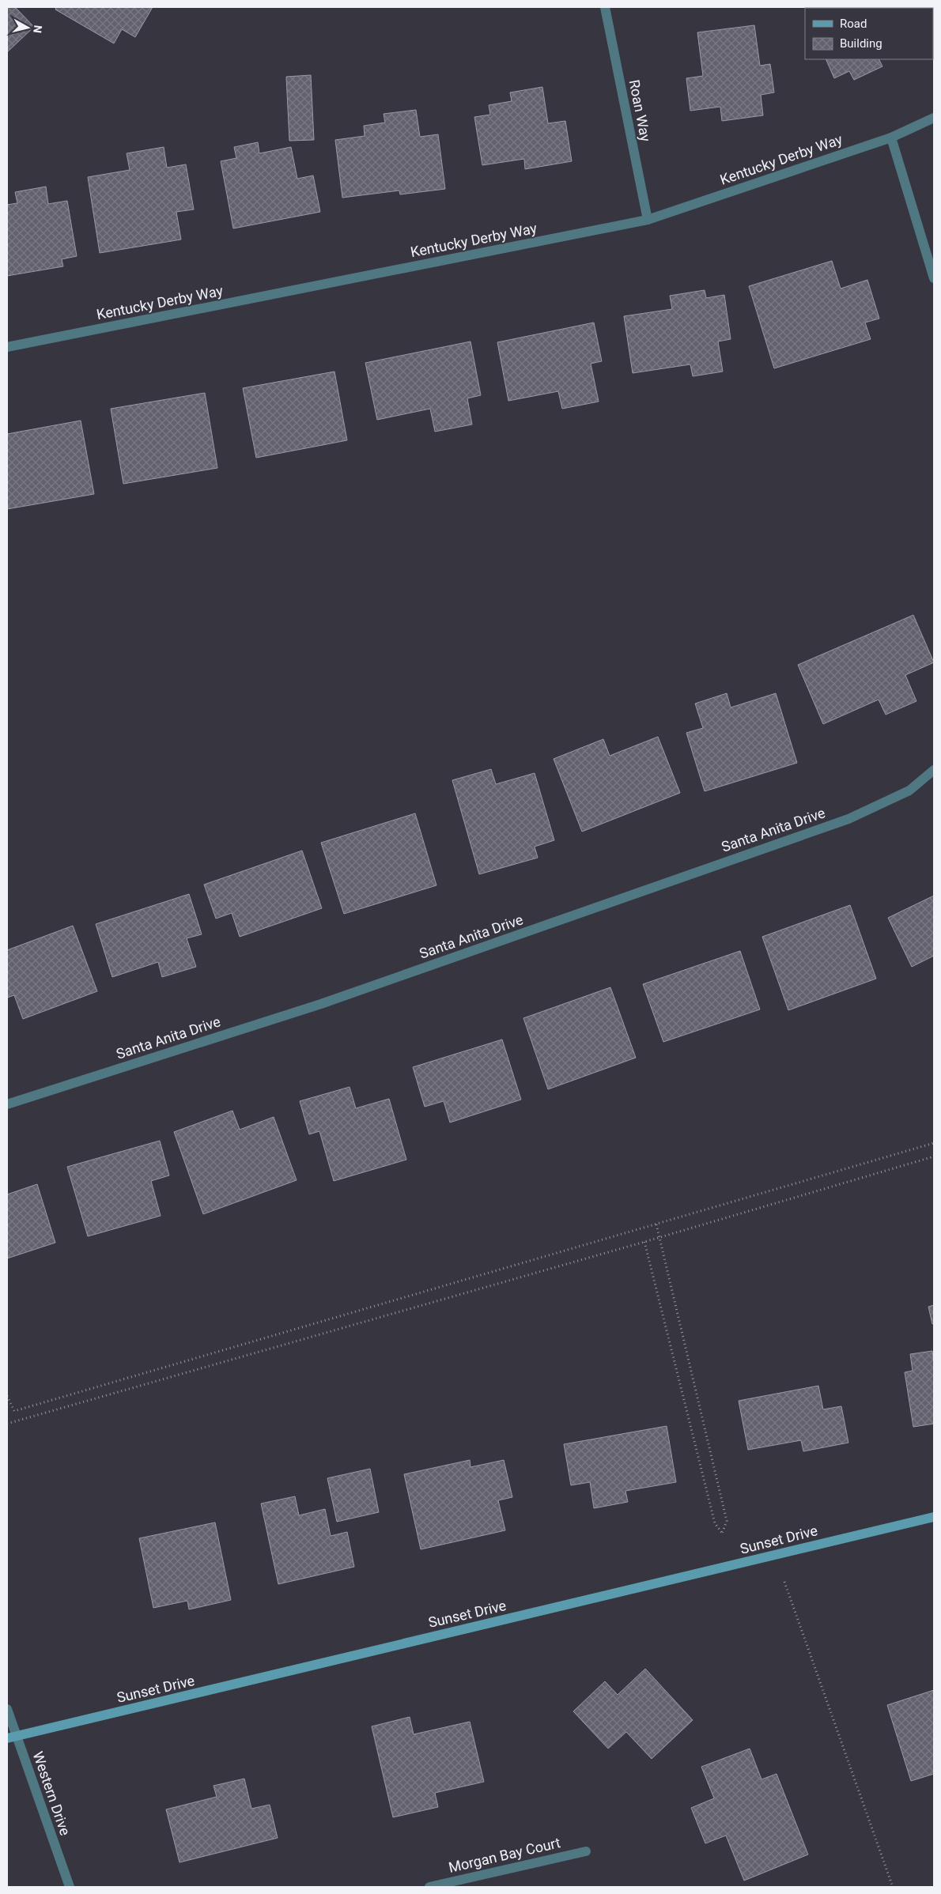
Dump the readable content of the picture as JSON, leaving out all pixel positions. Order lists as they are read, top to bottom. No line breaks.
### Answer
{"streets":{"main road":["Sunset Drive"],"street":["Roan Way","Kentucky Derby Way","Santa Anita Drive","Western Drive","Morgan Bay Court"]},"crossings":[["Roan Way","Kentucky Derby Way"],["Sunset Drive","Western Drive"]],"legend":["Road","Building"],"north":"right"}
